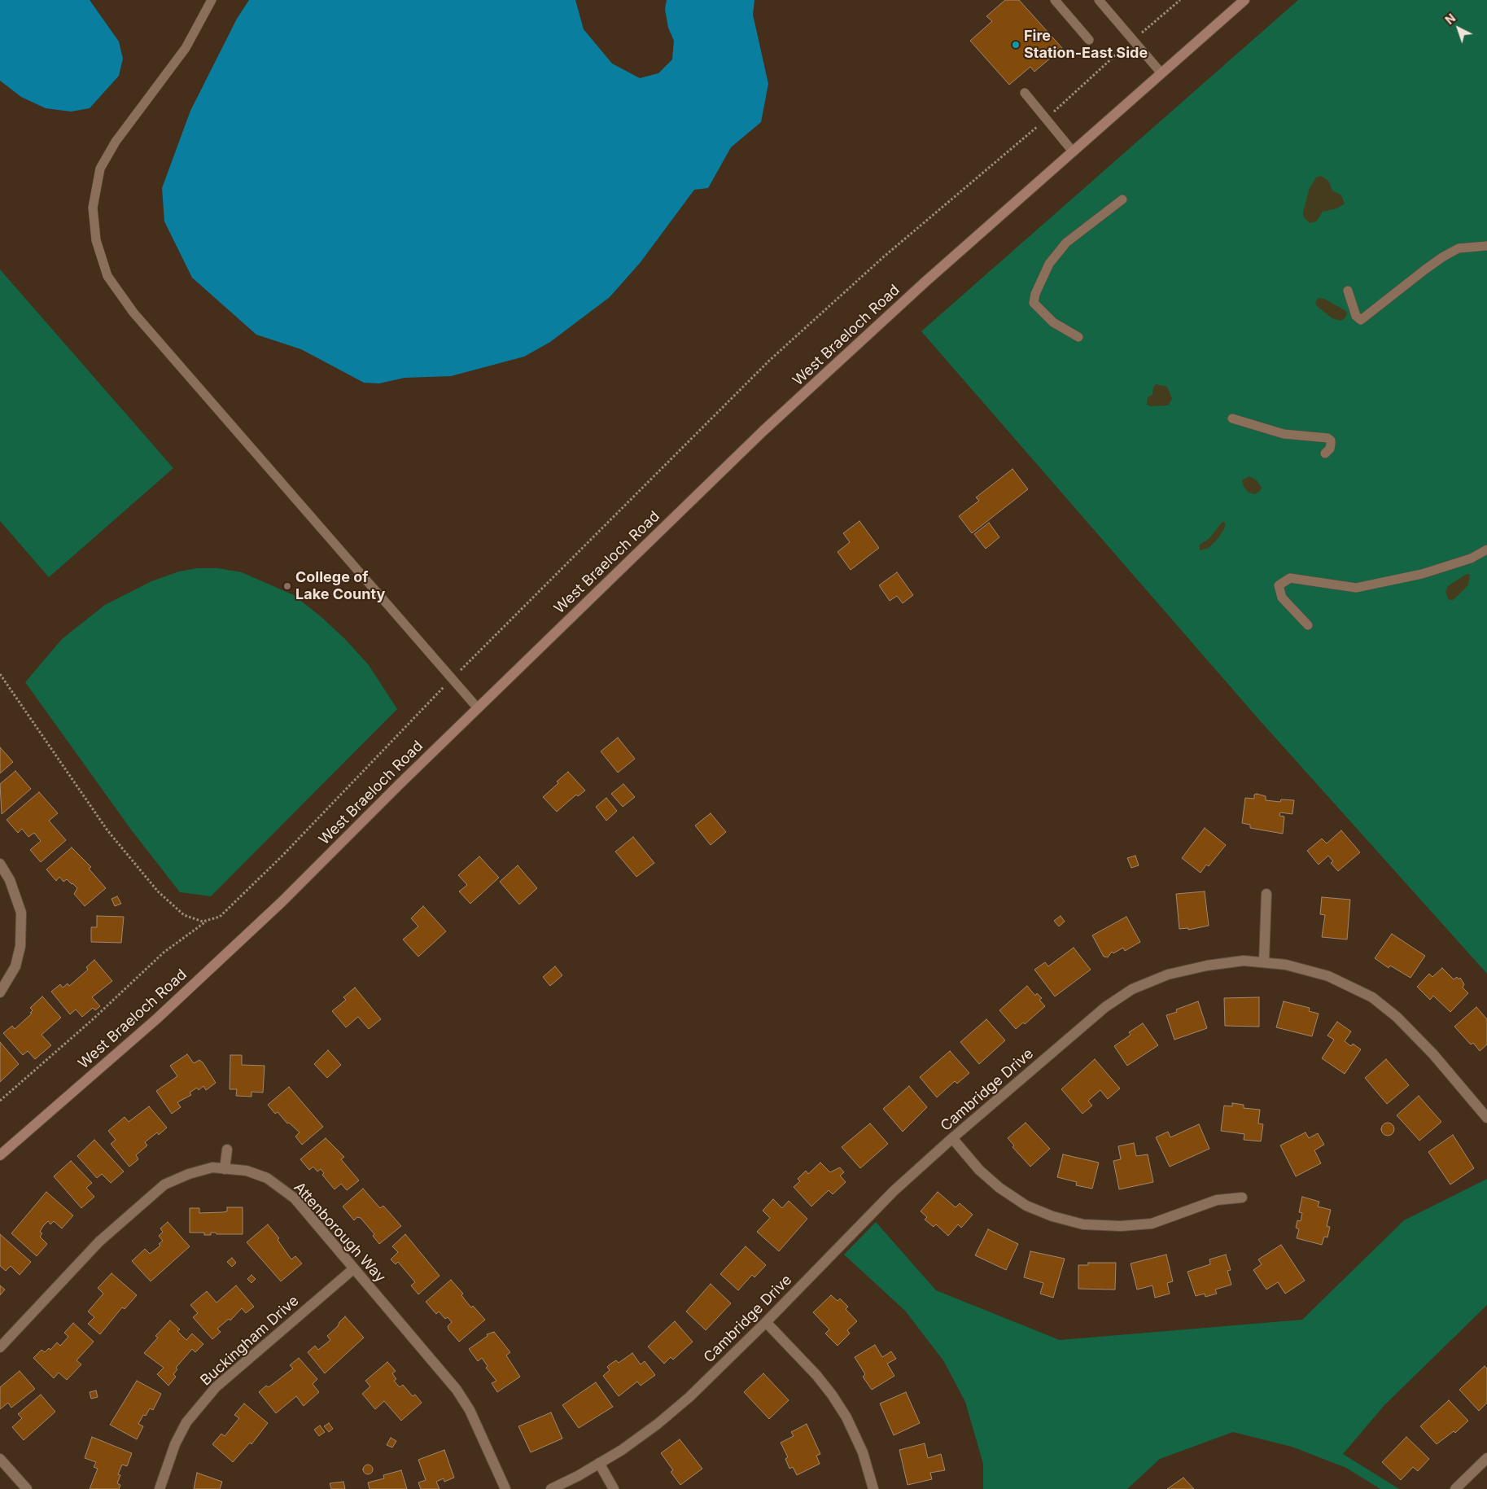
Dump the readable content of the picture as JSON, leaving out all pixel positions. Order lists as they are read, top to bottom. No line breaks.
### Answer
{"streets":{"street":["West Braeloch Road","Cambridge Drive","Attenborough Way","Buckingham Drive"]},"crossings":[["Attenborough Way","Buckingham Drive"]],"places":["Fire Station-East Side","College of Lake County"],"north":"top left"}
